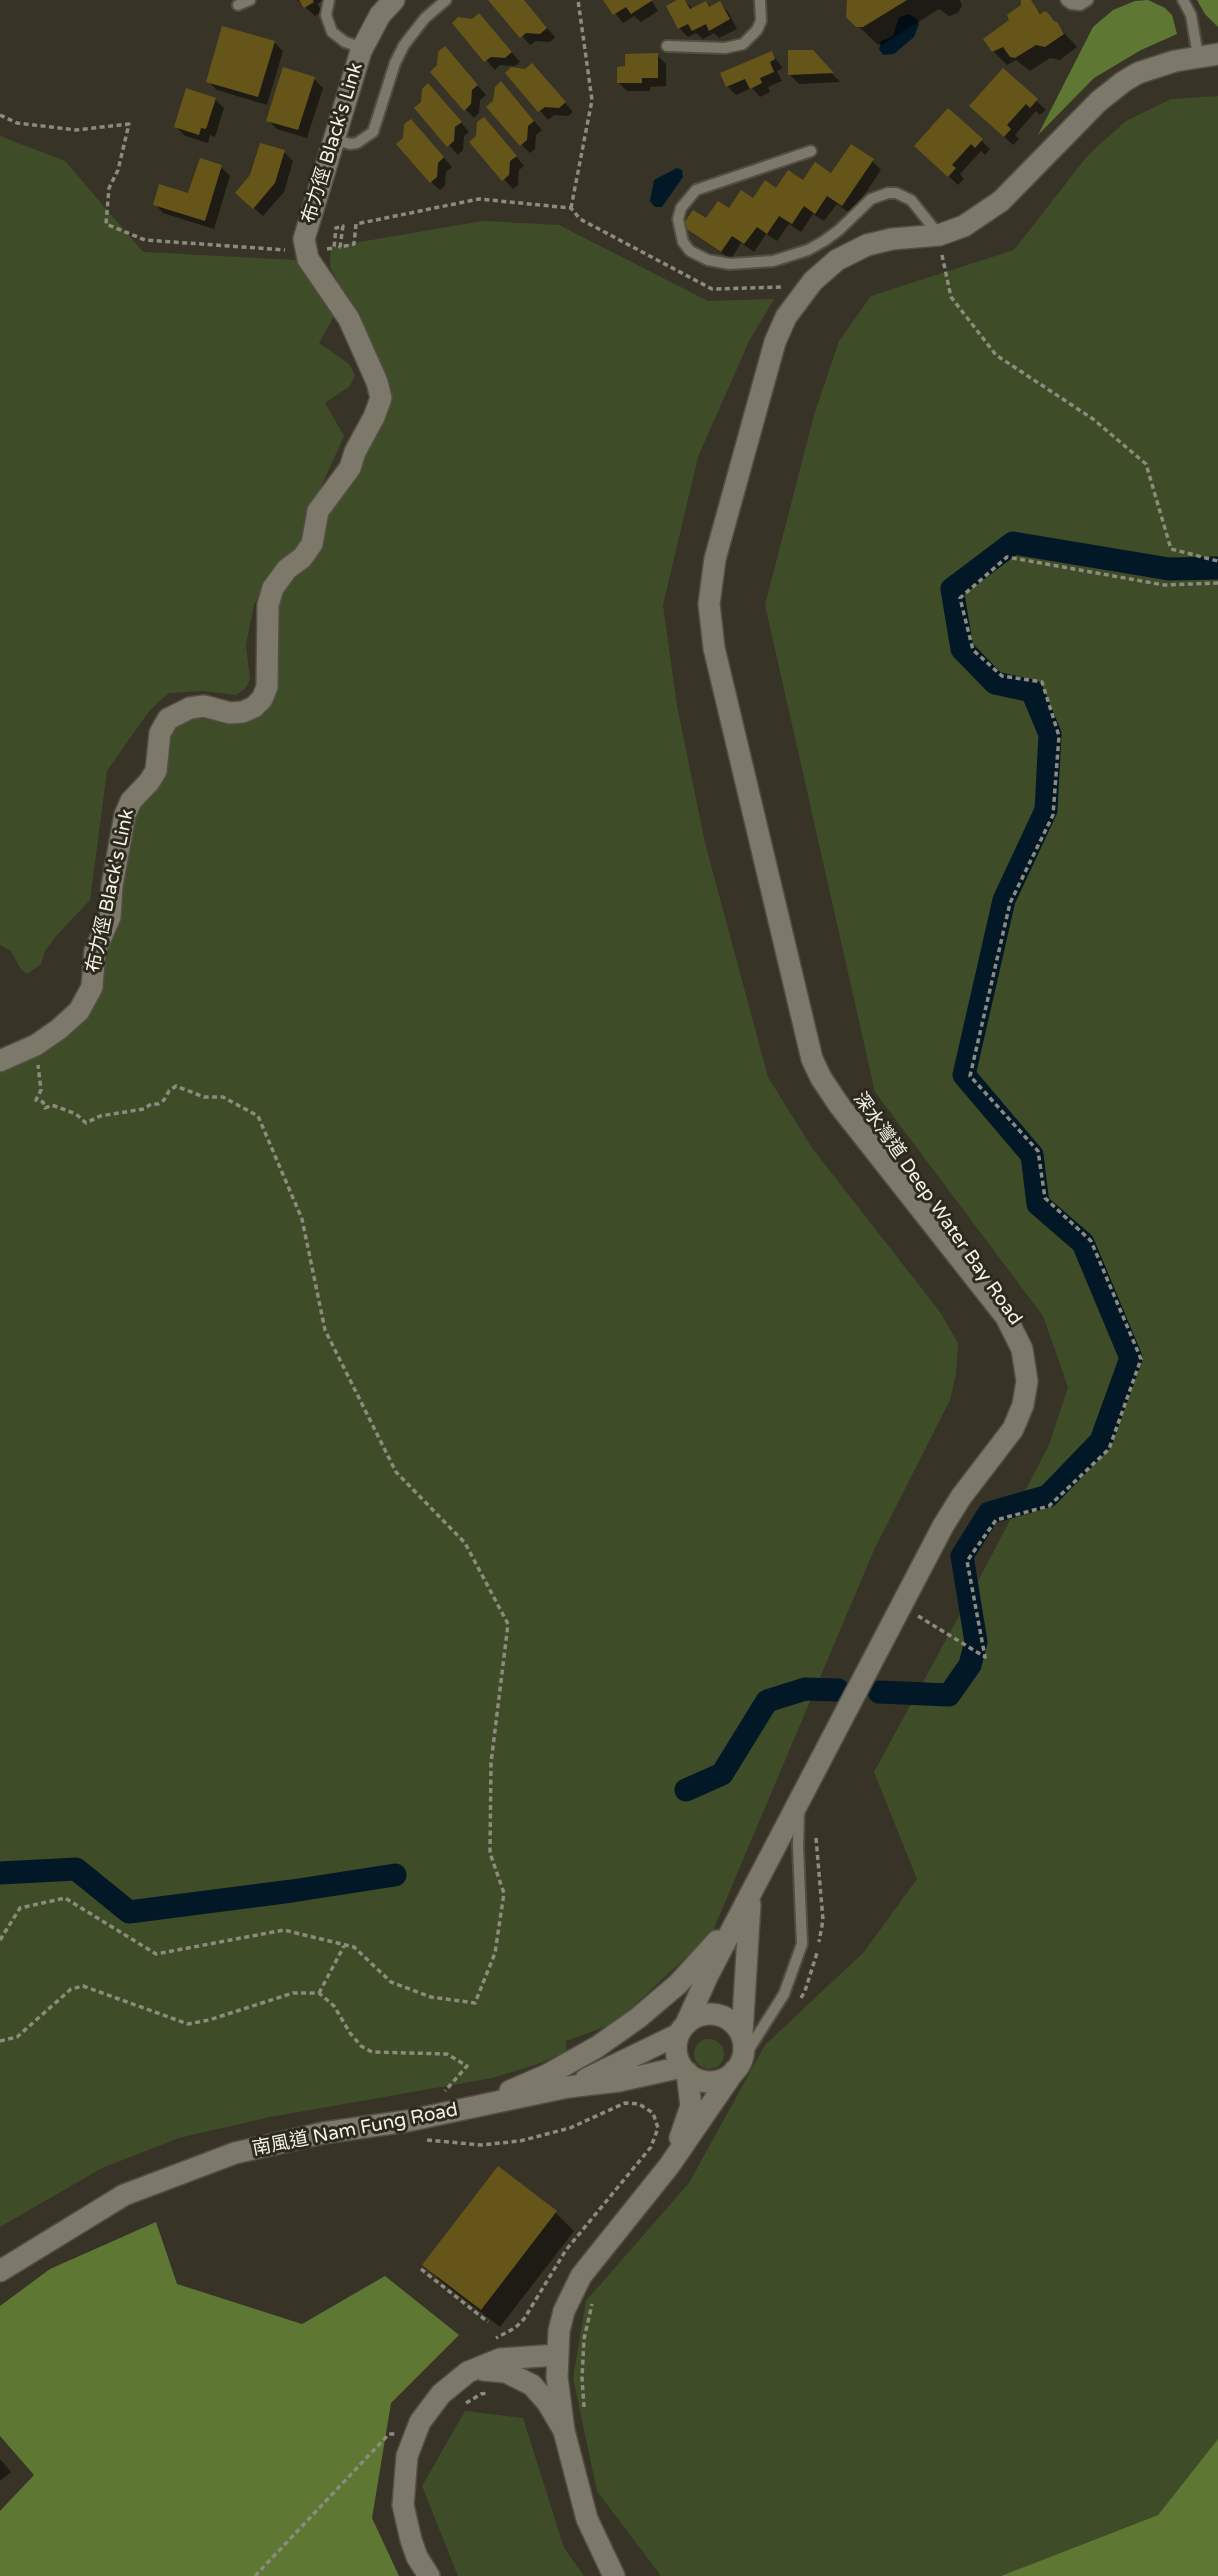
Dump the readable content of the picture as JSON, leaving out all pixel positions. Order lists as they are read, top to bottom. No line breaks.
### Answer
{"streets":{"main road":["布力徑 Black's Link","深水灣道 Deep Water Bay Road","南風道 Nam Fung Road"]},"crossings":[["深水灣道 Deep Water Bay Road","南風道 Nam Fung Road"]]}
